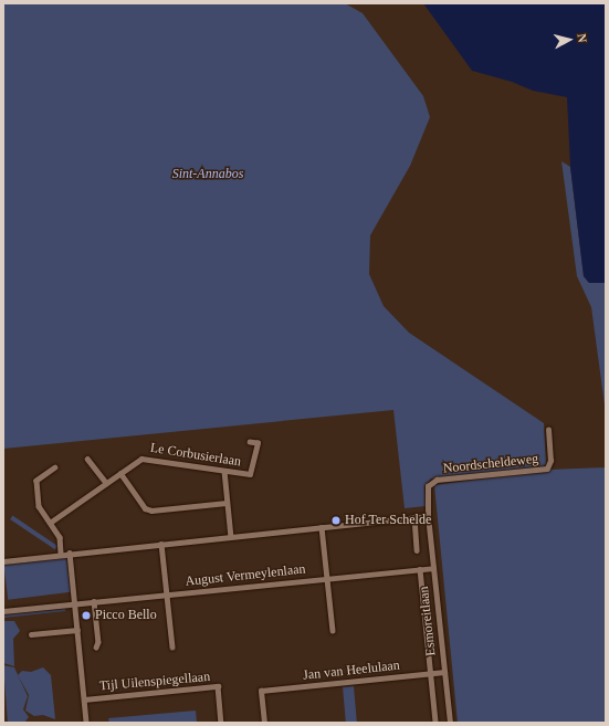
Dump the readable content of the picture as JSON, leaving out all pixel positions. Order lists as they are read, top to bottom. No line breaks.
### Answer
{"streets":{"street":["Le Corbusierlaan","Noordscheldeweg","August Vermeylenlaan","Esmoreitlaan","Jan van Heelulaan","Tijl Uilenspiegellaan"]},"crossings":[["Noordscheldeweg","Esmoreitlaan"],["August Vermeylenlaan","Esmoreitlaan"],["Esmoreitlaan","Jan van Heelulaan"]],"parks":["Sint-Annabos"],"places":["Hof Ter Schelde","Picco Bello"],"north":"right"}
